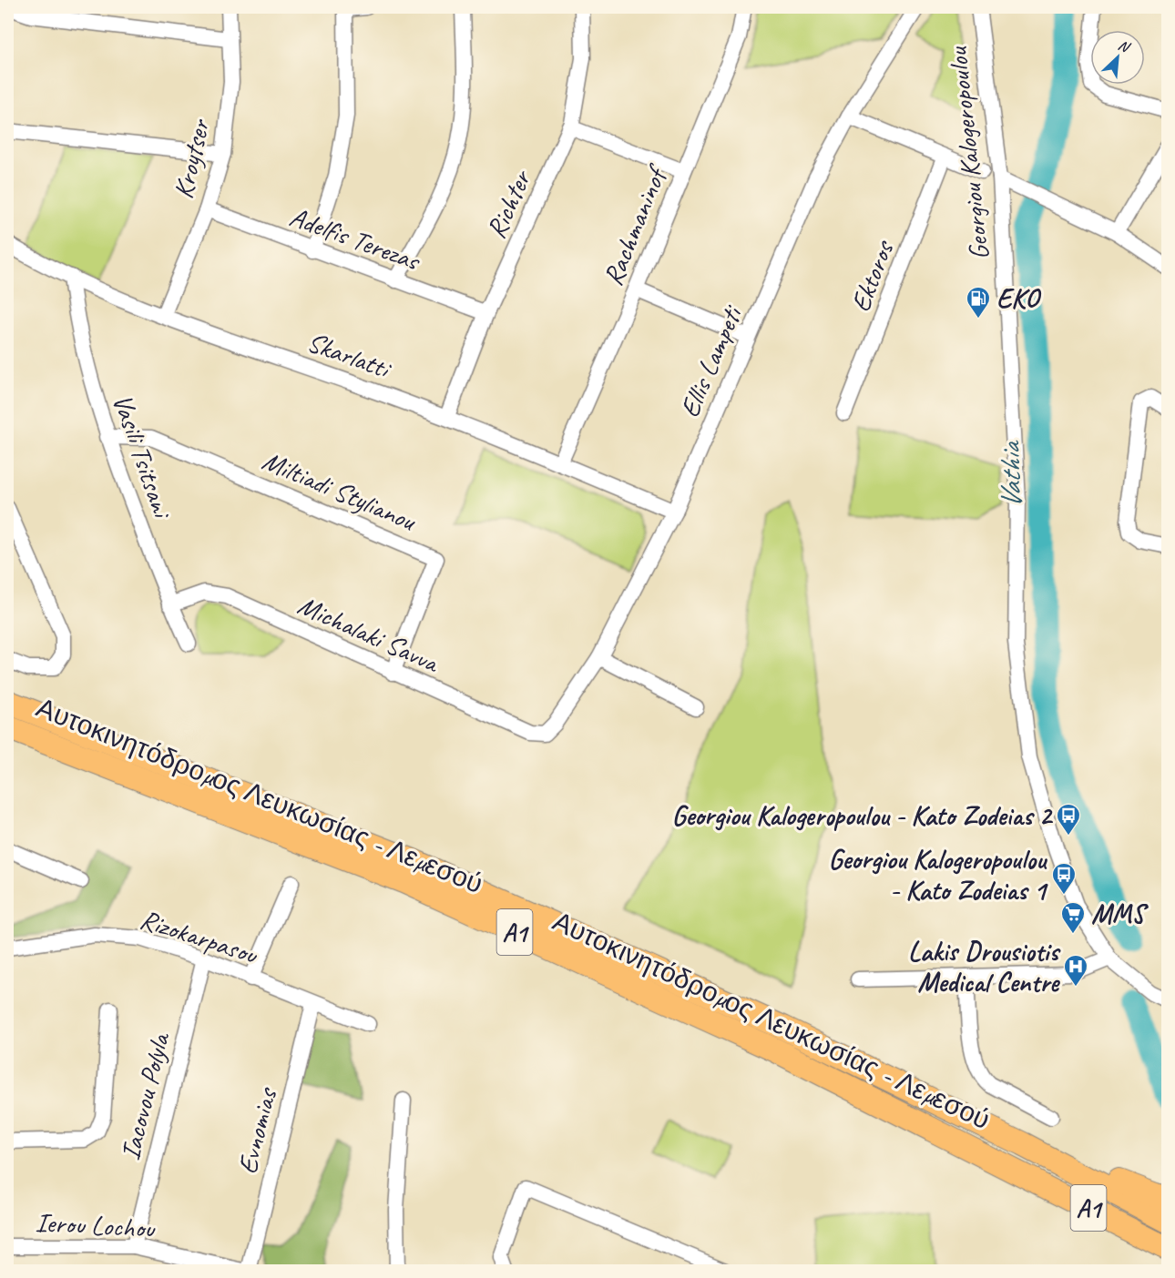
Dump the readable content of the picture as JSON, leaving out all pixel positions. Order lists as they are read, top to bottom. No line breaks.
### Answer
{"streets":{"highway":["Αυτοκινητόδρομος Λευκωσίας - Λεμεσού","A1"],"street":["Georgiou Kalogeropoulou","Kroytser","Richter","Rachmaninof","Adelfis Terezas","Ektoros","Skarlatti","Ellis Lampeti","Vasili Tsitsani","Miltiadi Stylianou","Michalaki Savva","Rizokarpasou","Iacovou Polyla","Evnomias","Ierou Lochou"]},"crossings":[["Kroytser","Adelfis Terezas"],["Kroytser","Skarlatti"],["Richter","Adelfis Terezas"],["Richter","Skarlatti"],["Rachmaninof","Skarlatti"],["Skarlatti","Ellis Lampeti"],["Skarlatti","Vasili Tsitsani"],["Ellis Lampeti","Michalaki Savva"],["Vasili Tsitsani","Miltiadi Stylianou"],["Vasili Tsitsani","Michalaki Savva"],["Miltiadi Stylianou","Michalaki Savva"],["Rizokarpasou","Iacovou Polyla"],["Rizokarpasou","Evnomias"],["Iacovou Polyla","Ierou Lochou"]],"water":["Vathia"],"places":{"fuel station":["EKO"],"bus stop":["Georgiou Kalogeropoulou - Kato Zodeias 2","Georgiou Kalogeropoulou - Kato Zodeias 1"],"supermarket":["MMS"],"hospital":["Lakis Drousiotis Medical Centre"]},"north":"top right"}
